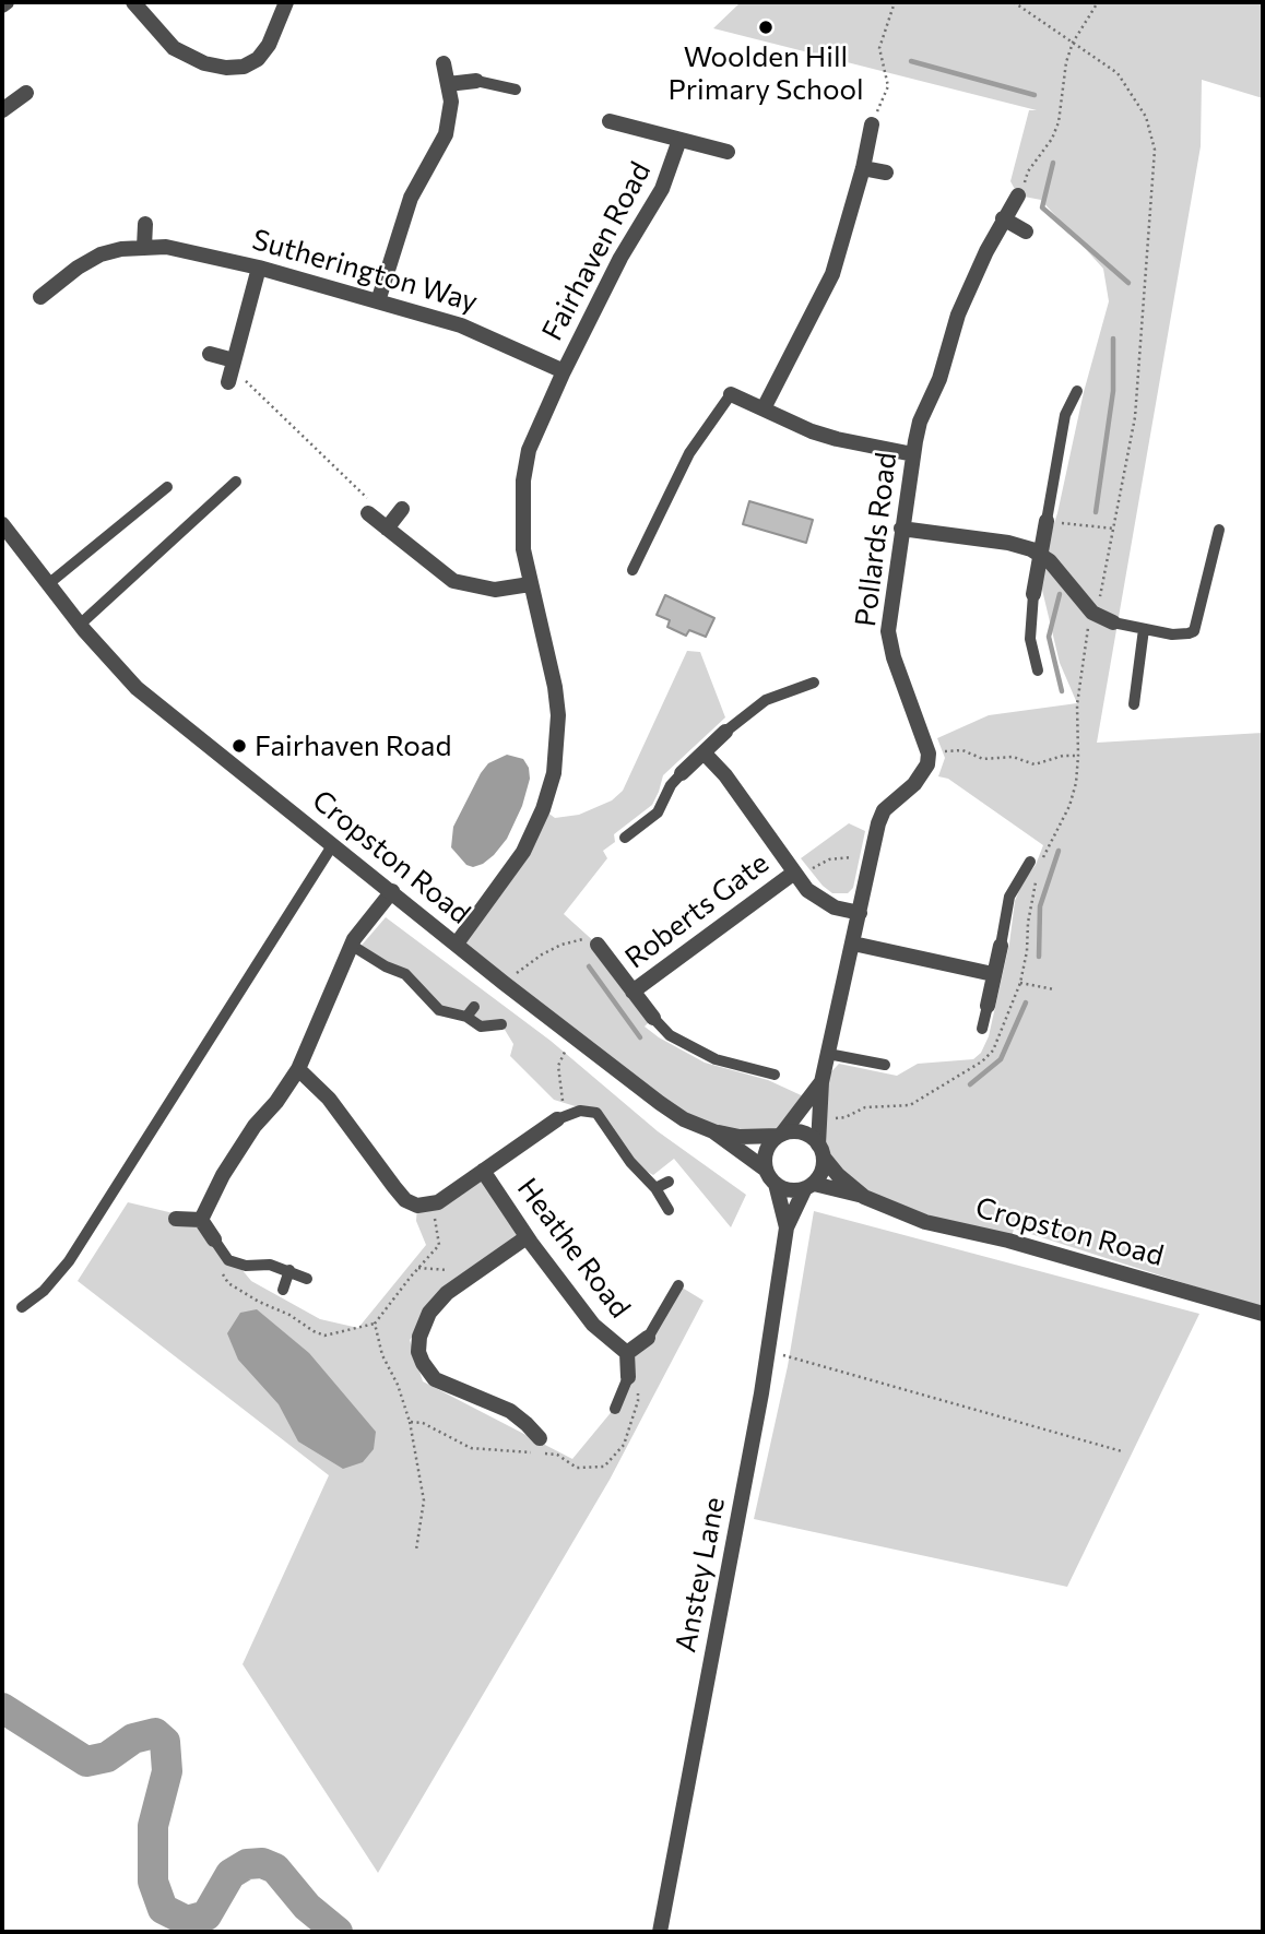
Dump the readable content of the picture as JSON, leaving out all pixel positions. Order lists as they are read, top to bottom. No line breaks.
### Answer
{"streets":{"street":["Fairhaven Road","Sutherington Way","Pollards Road","Cropston Road","Roberts Gate","Heathe Road","Anstey Lane"]},"crossings":[["Fairhaven Road","Sutherington Way"],["Fairhaven Road","Cropston Road"],["Cropston Road","Anstey Lane"]],"places":["Woolden Hill Primary School","Fairhaven Road"]}
